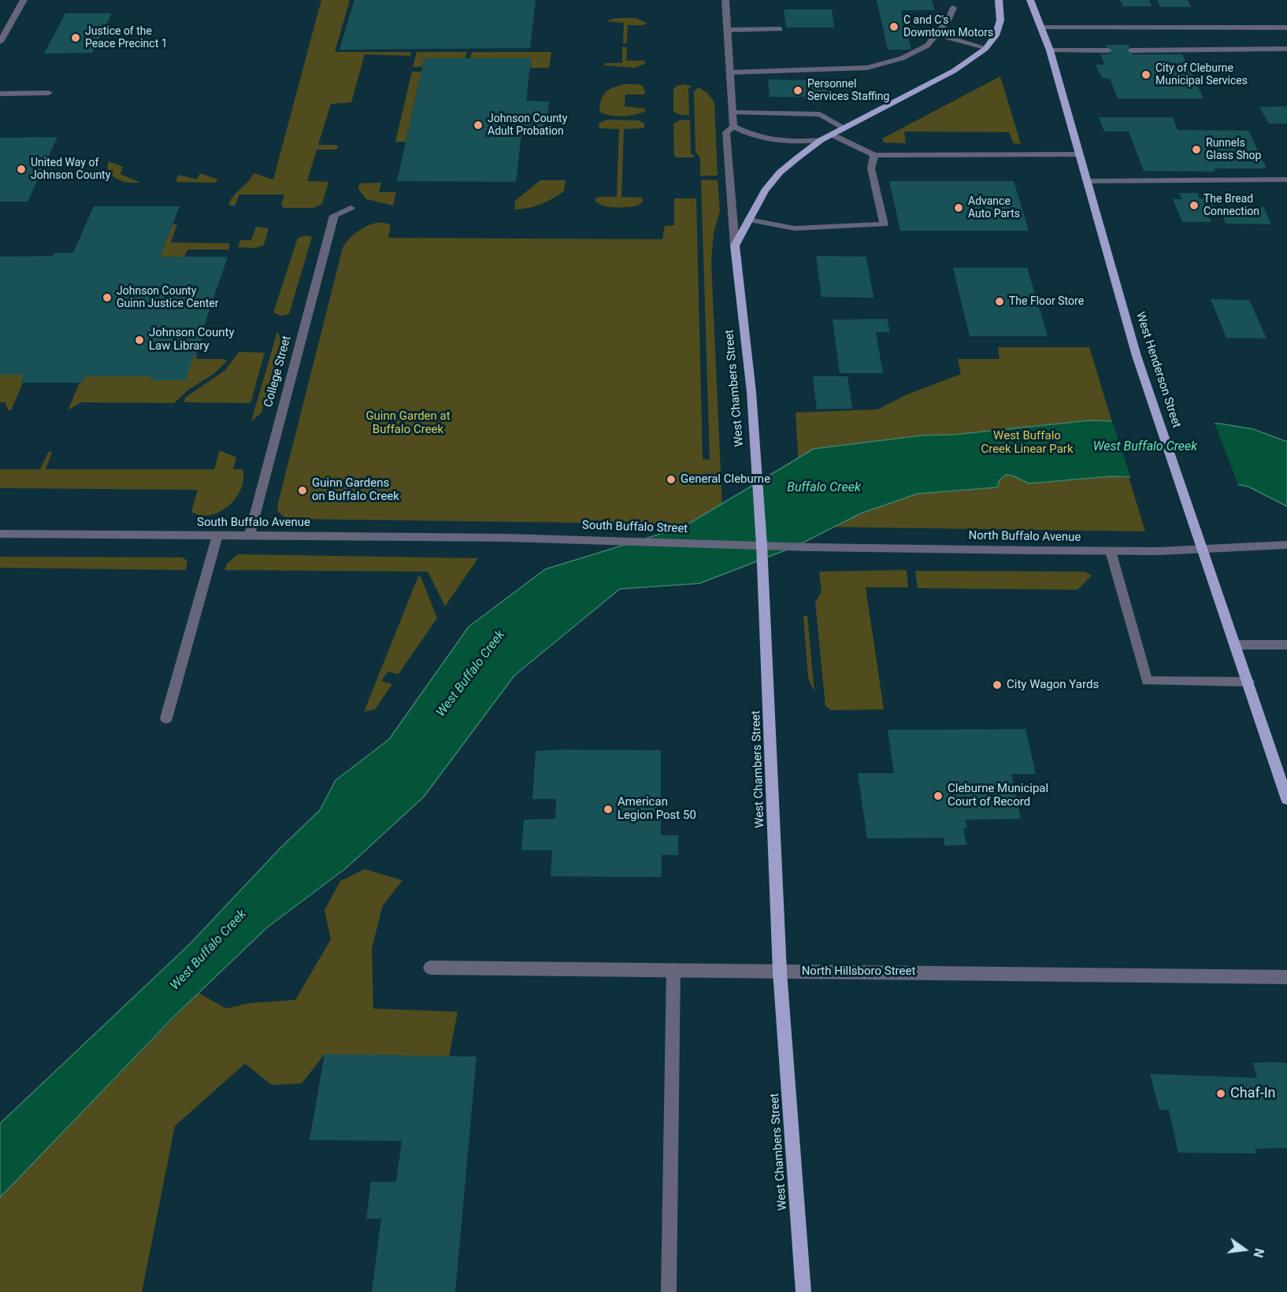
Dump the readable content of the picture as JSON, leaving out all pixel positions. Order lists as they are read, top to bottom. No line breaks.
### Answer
{"streets":{"main road":["West Henderson Street","West Chambers Street"],"street":["College Street","South Buffalo Avenue","South Buffalo Street","North Buffalo Avenue","North Hillsboro Street"]},"crossings":[["West Henderson Street","North Buffalo Avenue"],["College Street","South Buffalo Avenue"],["West Chambers Street","South Buffalo Street"],["West Chambers Street","North Buffalo Avenue"],["West Chambers Street","North Hillsboro Street"],["South Buffalo Avenue","South Buffalo Street"],["South Buffalo Street","North Buffalo Avenue"]],"water":["West Buffalo Creek","Buffalo Creek"],"parks":["Guinn Garden at Buffalo Creek","West Buffalo Creek Linear Park"],"places":["C and C's Downtown Motors","Justice of the Peace Precinct 1","City of Cleburne Municipal Services","Personnel Services Staffing","Johnson County Adult Probation","Runnels Glass Shop","United Way of Johnson County","The Bread Connection","Advance Auto Parts","Johnson County Guinn Justice Center","The Floor Store","Johnson County Law Library","General Cleburne","Guinn Gardens on Buffalo Creek","City Wagon Yards","Cleburne Municipal Court of Record","American Legion Post 50","Chaf-In"],"north":"right"}
